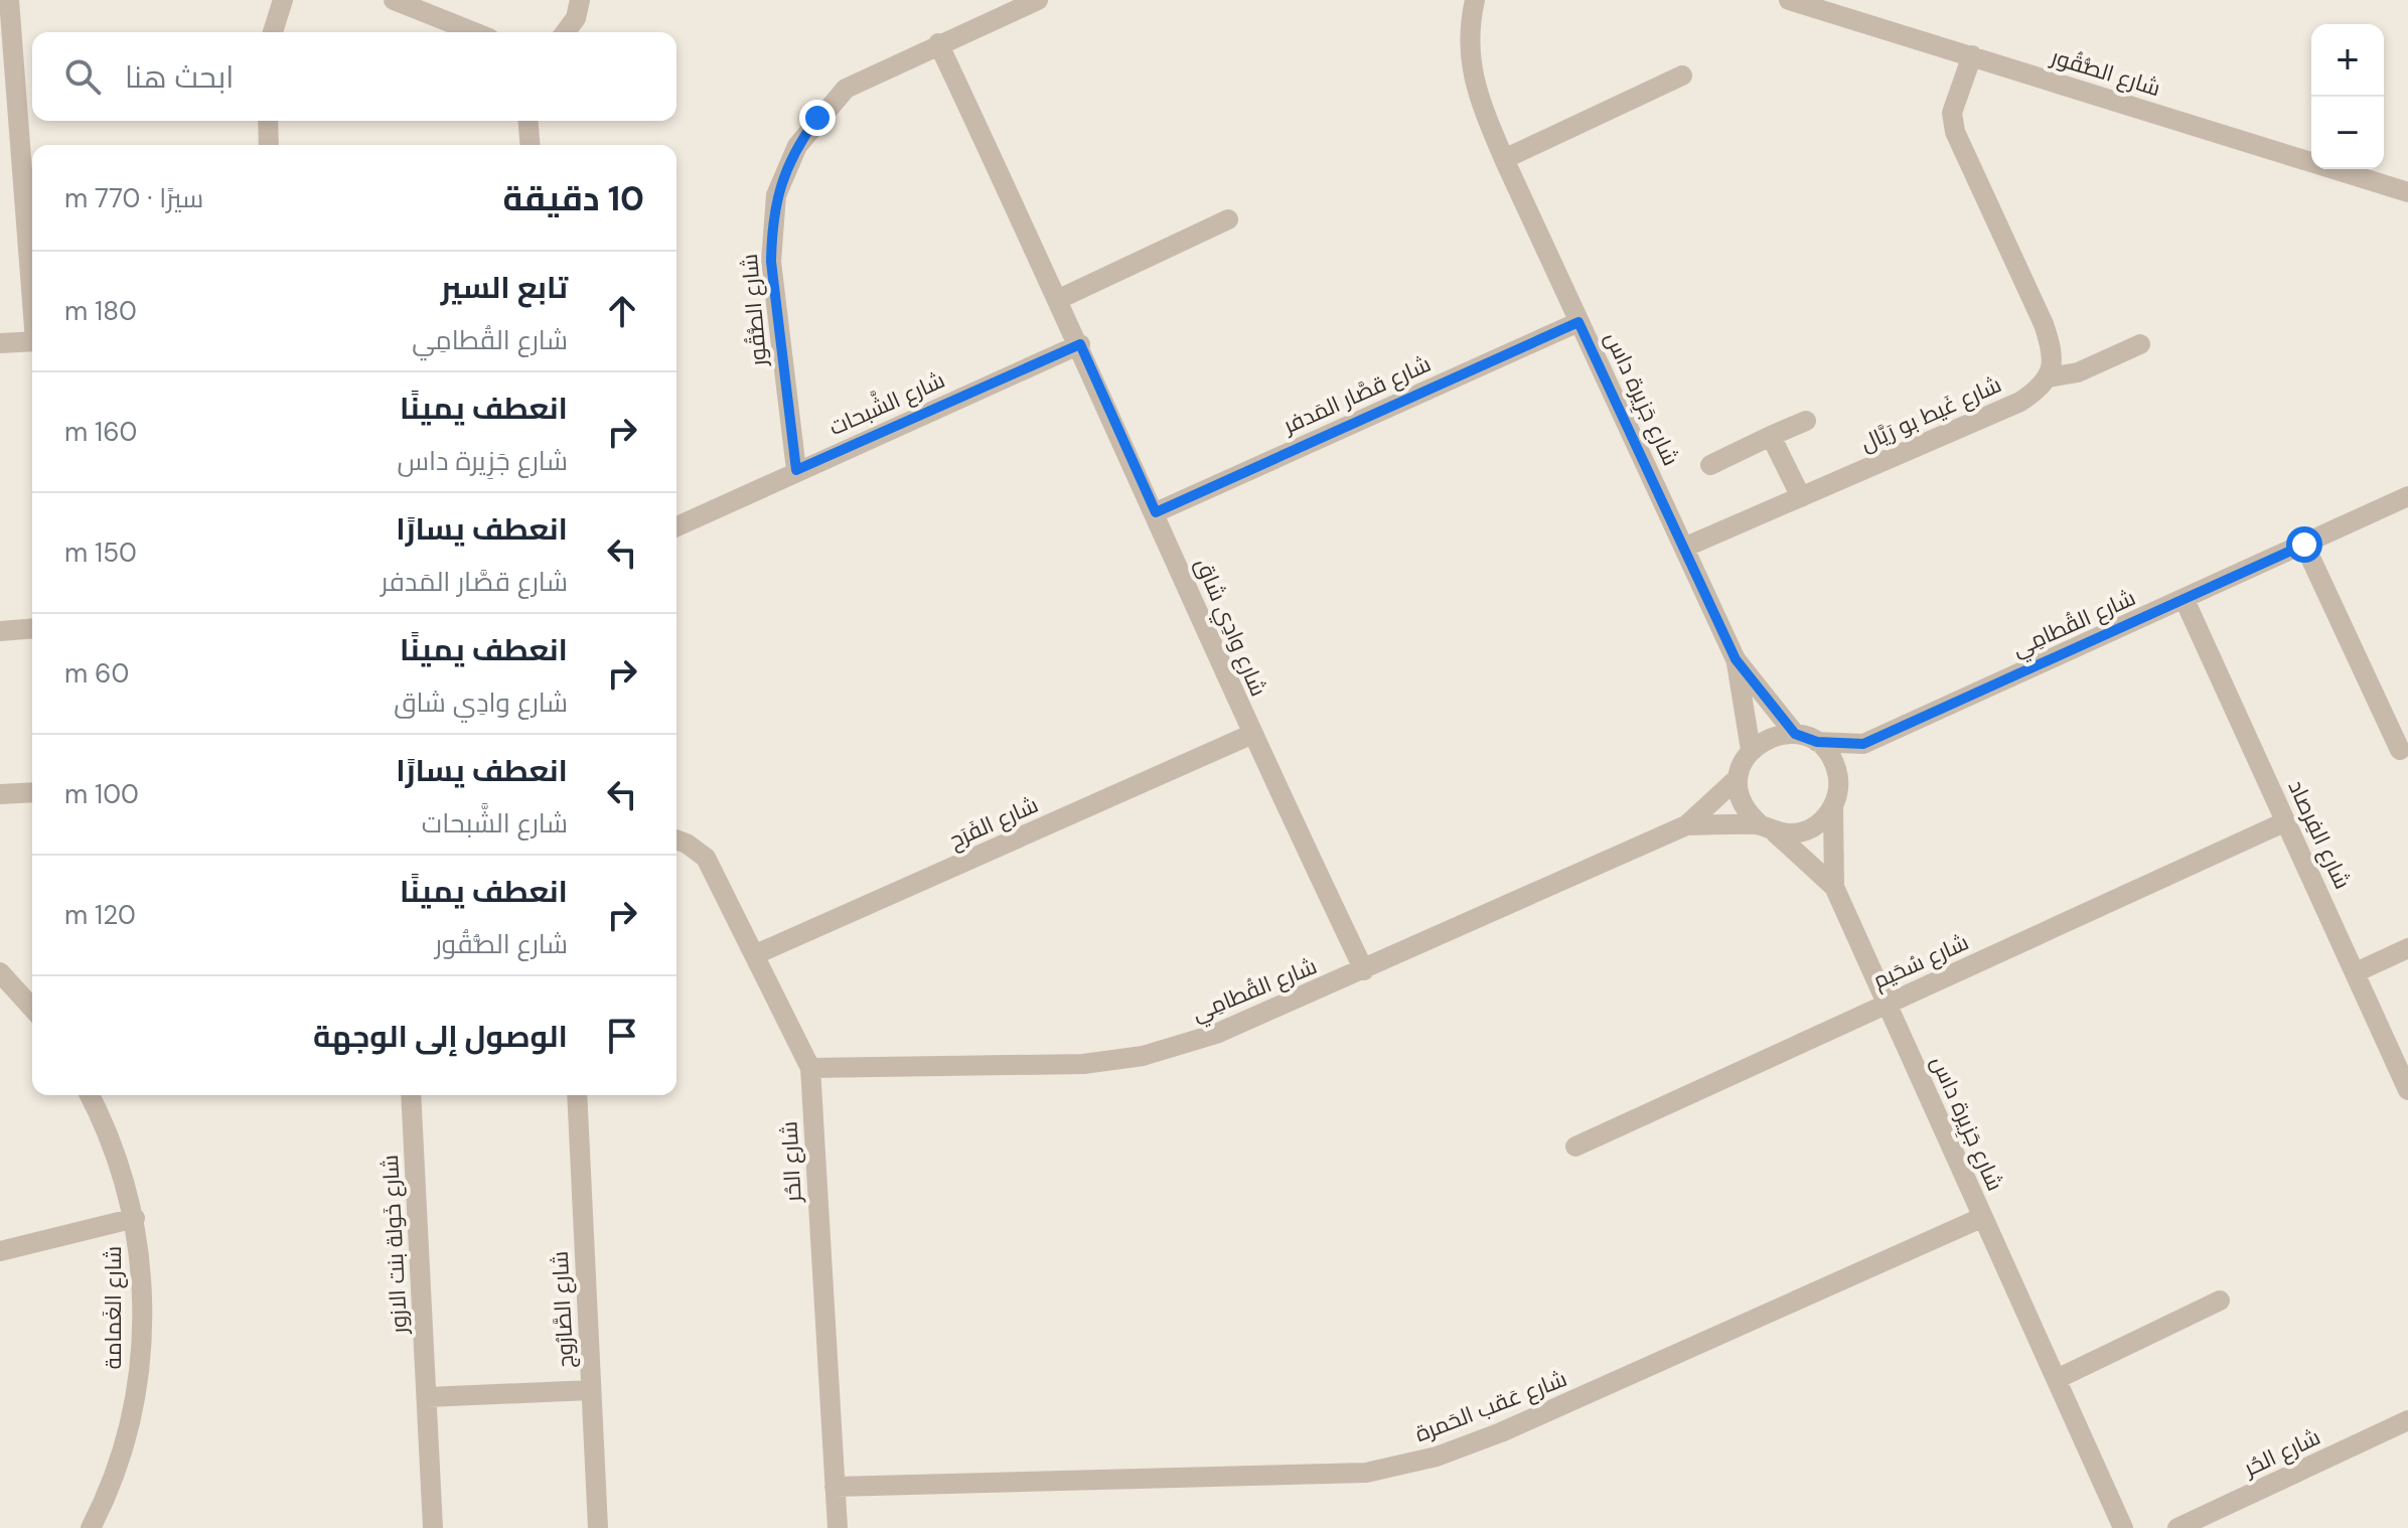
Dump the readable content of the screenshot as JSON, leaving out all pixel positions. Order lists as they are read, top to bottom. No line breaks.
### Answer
{"streets":{"street":["شارع الصُّقُور","شارع قصَّار المَدفر","شارع جَزِيرة داس","شارع الشَّبحات","شارع غَيط بو رَيَّال","شارع القُطامِي","شارع وادِي شاق","شارع الفَرَح","شارع الفِرصاد","شارع سُحَيم","شارع الحُر","شارع خَولة بنت الازور","شارع الغَمامة","شارع الصَّارُوج","شارع عَقب الحَمرة"]},"crossings":[["شارع الصُّقُور","شارع الشَّبحات"],["شارع الصُّقُور","شارع وادِي شاق"],["شارع قصَّار المَدفر","شارع جَزِيرة داس"],["شارع قصَّار المَدفر","شارع وادِي شاق"],["شارع جَزِيرة داس","شارع غَيط بو رَيَّال"],["شارع جَزِيرة داس","شارع القُطامِي"],["شارع جَزِيرة داس","شارع سُحَيم"],["شارع جَزِيرة داس","شارع عَقب الحَمرة"],["شارع الشَّبحات","شارع وادِي شاق"],["شارع القُطامِي","شارع وادِي شاق"],["شارع القُطامِي","شارع الفِرصاد"],["شارع القُطامِي","شارع الحُر"],["شارع وادِي شاق","شارع الفَرَح"],["شارع الفَرَح","شارع الحُر"],["شارع الفِرصاد","شارع سُحَيم"],["شارع الحُر","شارع عَقب الحَمرة"]],"page":{"map_buttons":["+","−"],"search":"ابحث هنا","heading":["10 دقيقة","سيرًا · 770 m"],"list":[["تابع السير","شارع القُطامِي","180 m"],["انعطف يمينًا","شارع جَزِيرة داس","160 m"],["انعطف يسارًا","شارع قصَّار المَدفر","150 m"],["انعطف يمينًا","شارع وادِي شاق","60 m"],["انعطف يسارًا","شارع الشَّبحات","100 m"],["انعطف يمينًا","شارع الصُّقُور","120 m"],"الوصول إلى الوجهة"]}}
